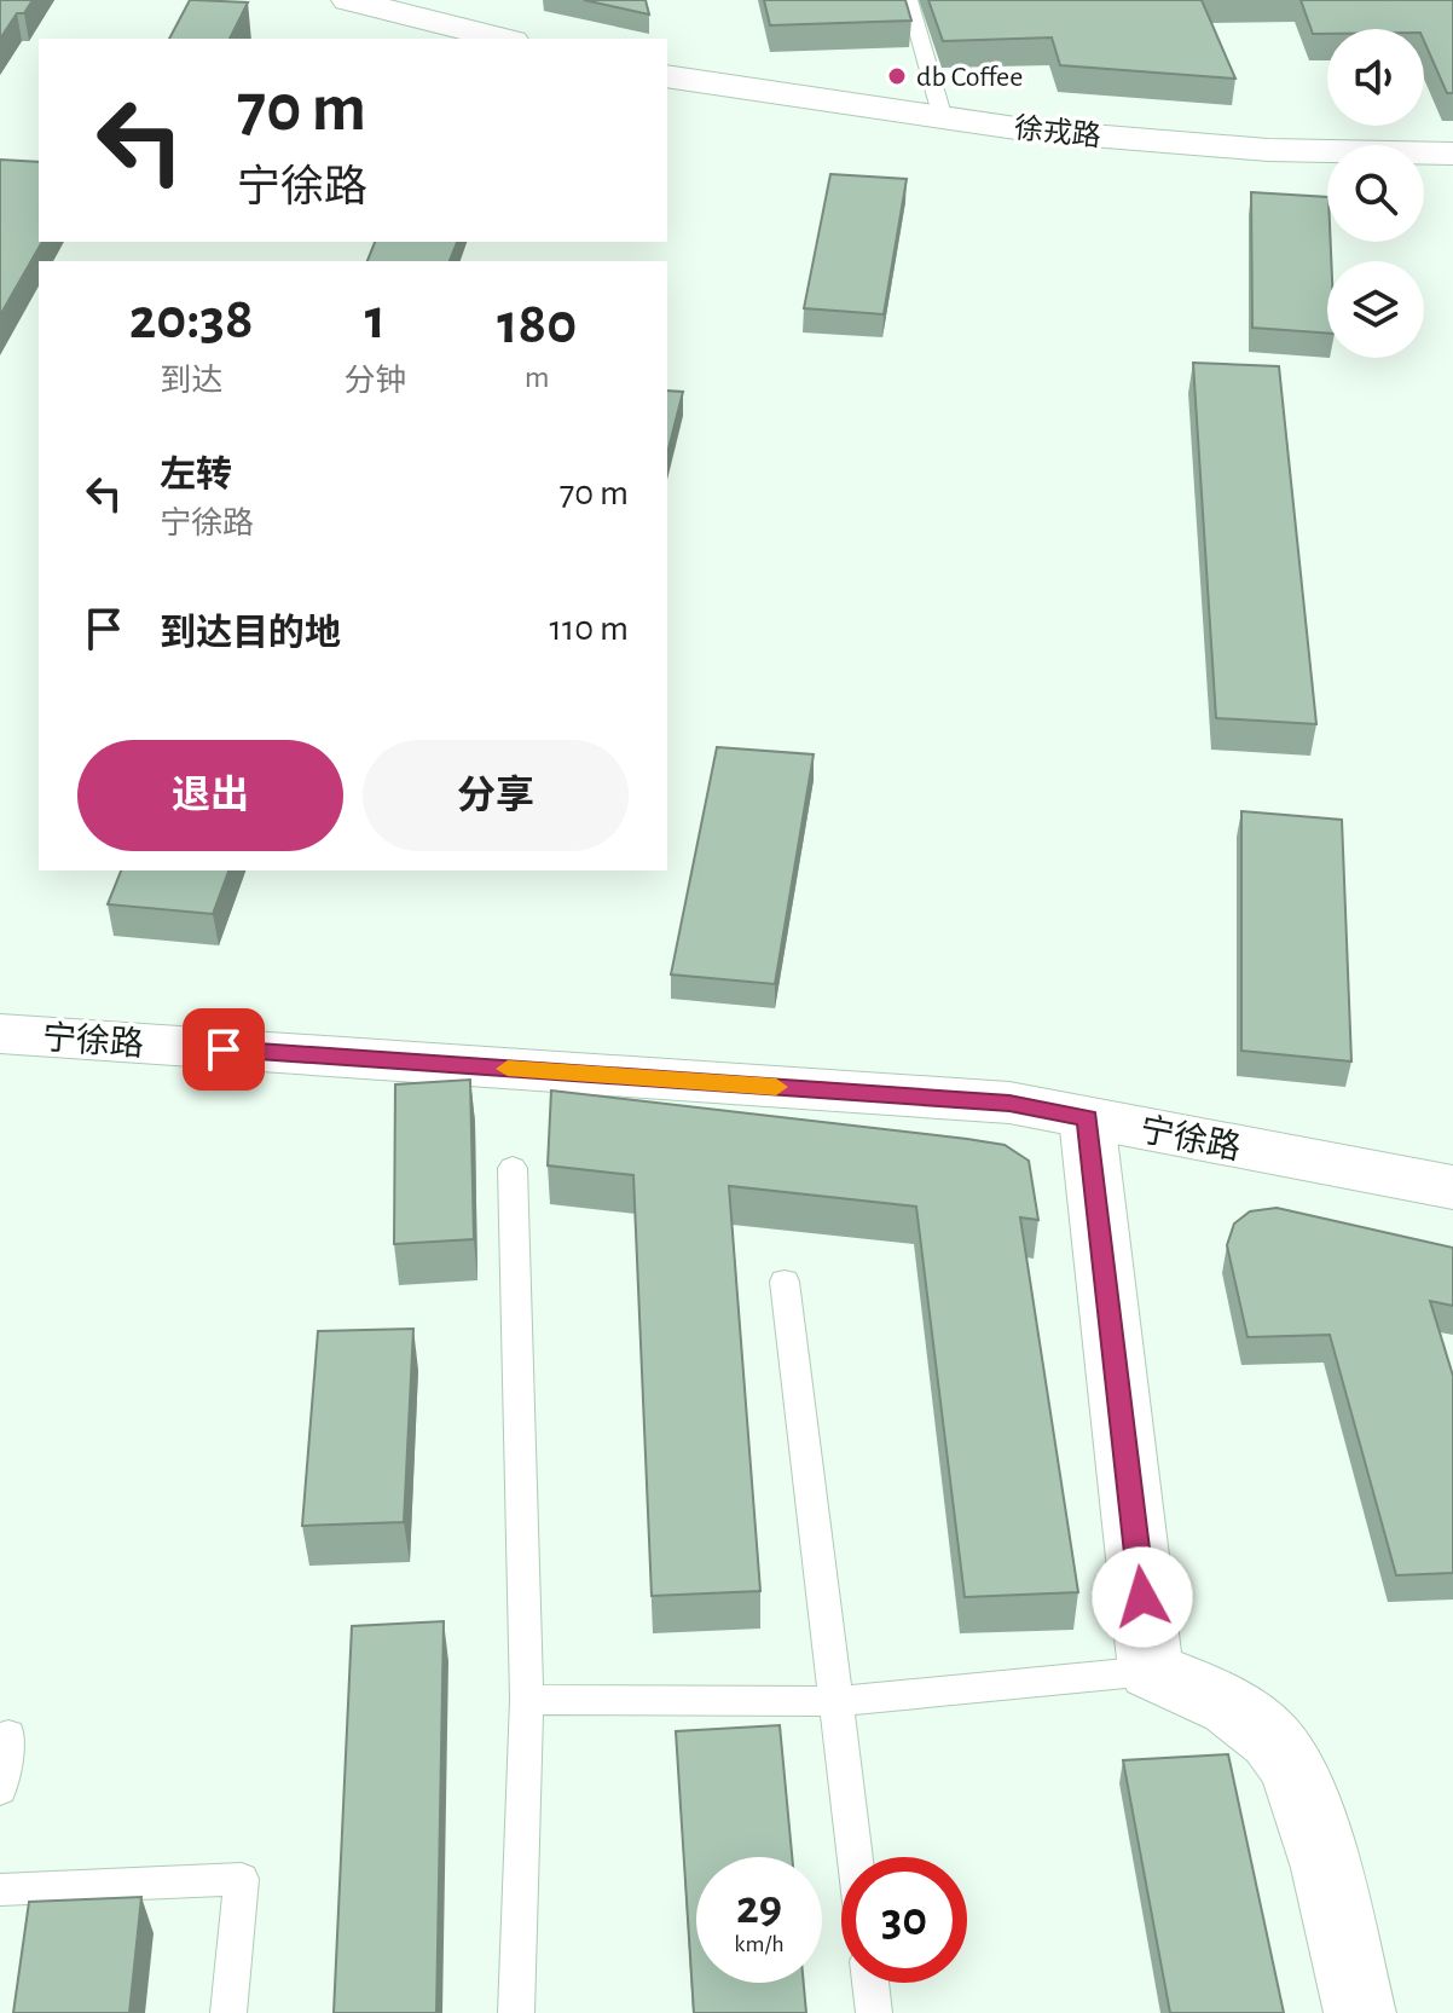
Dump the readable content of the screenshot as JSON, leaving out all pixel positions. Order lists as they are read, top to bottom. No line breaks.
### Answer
{"streets":{"street":["徐戎路","宁徐路"]},"places":["db Coffee"],"page":{"turn":["70 m","宁徐路"],"eta":["20:38","到达","1","分钟","180","m"],"list":[{"name":"左转","note":"宁徐路","value":"70 m"},{"name":"到达目的地","value":"110 m"}],"buttons":["退出","分享"],"speed":"29 km/h","limit":"30"}}
